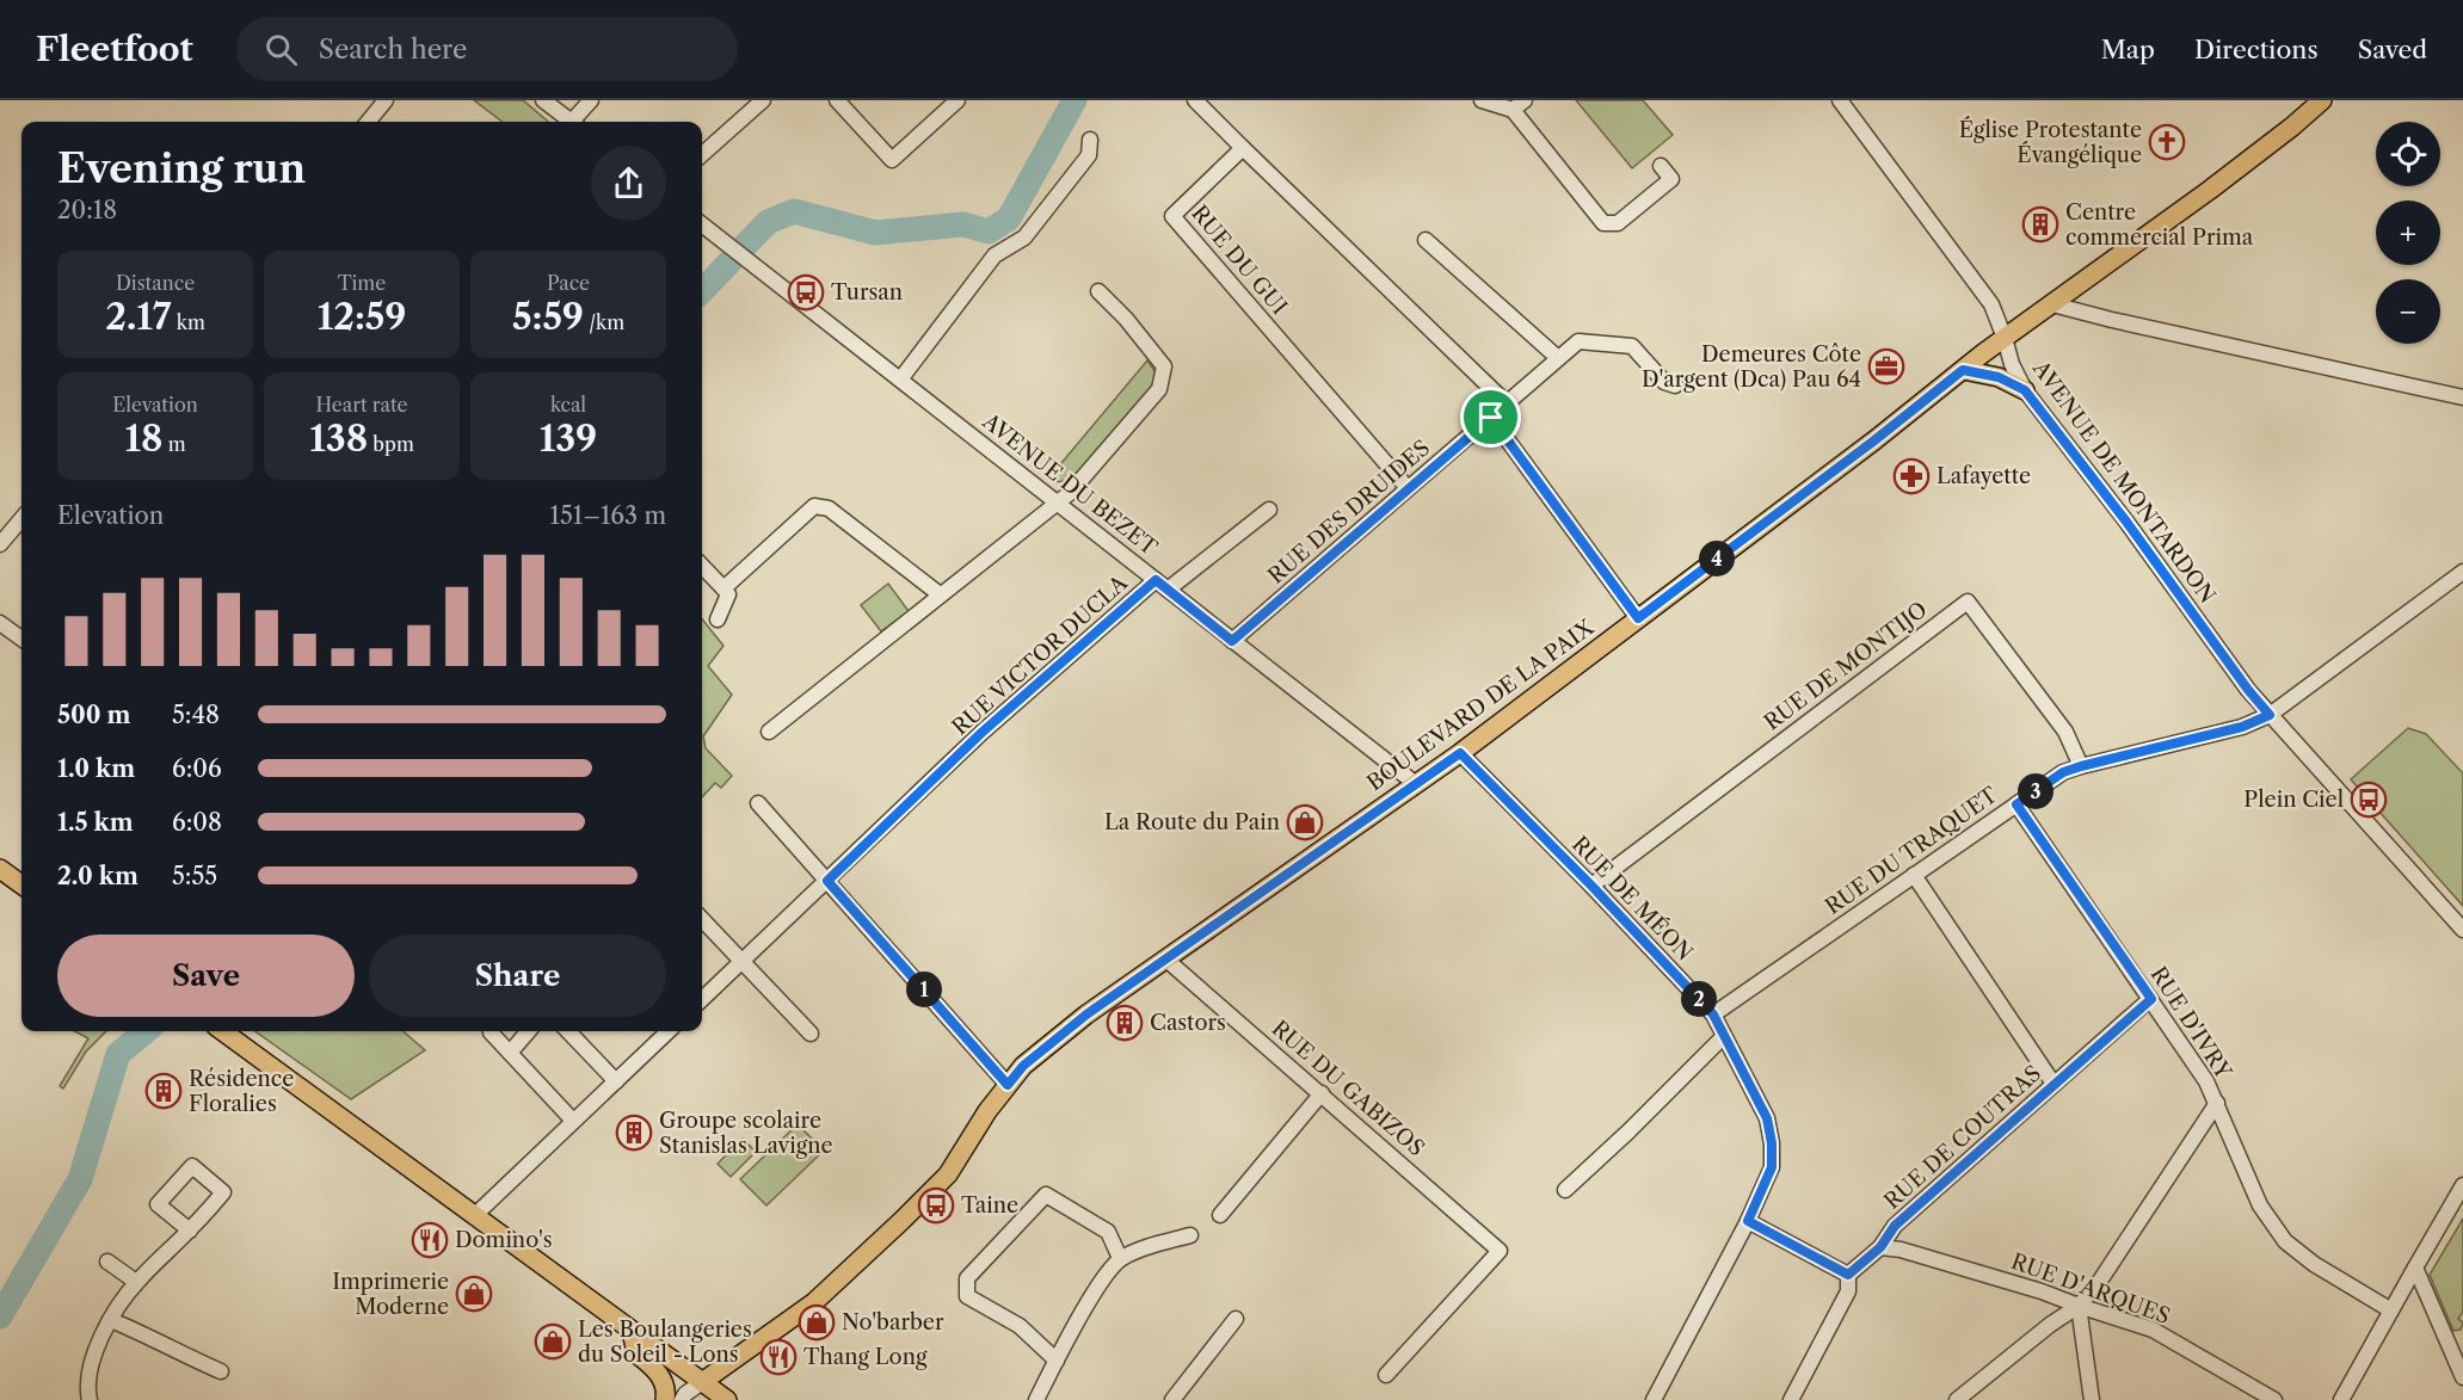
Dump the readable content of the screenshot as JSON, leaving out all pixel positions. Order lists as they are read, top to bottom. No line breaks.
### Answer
{"streets":{"main road":["BOULEVARD DE LA PAIX"],"street":["RUE DU GUI","AVENUE DE MONTARDON","AVENUE DU BEZET","RUE DES DRUIDES","RUE VICTOR DUCLA","RUE DE MONTIJO","RUE DU TRAQUET","RUE DE MÉON","RUE D'IVRY","RUE DU GABIZOS","RUE DE COUTRAS","RUE D'ARQUES"]},"crossings":[["RUE DU GUI","RUE DES DRUIDES"],["AVENUE DE MONTARDON","BOULEVARD DE LA PAIX"],["AVENUE DE MONTARDON","RUE DU TRAQUET"],["AVENUE DU BEZET","RUE DES DRUIDES"],["AVENUE DU BEZET","RUE VICTOR DUCLA"],["AVENUE DU BEZET","BOULEVARD DE LA PAIX"],["RUE DE MONTIJO","RUE DU TRAQUET"],["RUE DE MONTIJO","RUE DE MÉON"],["BOULEVARD DE LA PAIX","RUE DE MÉON"],["BOULEVARD DE LA PAIX","RUE DU GABIZOS"],["RUE DU TRAQUET","RUE DE MÉON"],["RUE DU TRAQUET","RUE D'IVRY"],["RUE D'IVRY","RUE DE COUTRAS"],["RUE DE COUTRAS","RUE D'ARQUES"]],"places":{"church":["Église Protestante Évangélique"],"building":["Centre commercial Prima","Castors","Résidence Floralies","Groupe scolaire Stanislas Lavigne"],"bus stop":["Tursan","Plein Ciel","Taine"],"office":["Demeures Côte D'argent (Dca) Pau 64"],"pharmacy":["Lafayette"],"shop":["La Route du Pain","Imprimerie Moderne","No'barber","Les Boulangeries du Soleil - Lons"],"restaurant":["Domino's","Thang Long"]},"page":{"header":"Fleetfoot","search":"Search here","nav":["Map","Directions","Saved"],"map_buttons":["+","−"],"heading":["Evening run","20:18"],"stats":[["Distance","2.17 km"],["Time","12:59"],["Pace","5:59 /km"],["Elevation","18 m"],["Heart rate","138 bpm"],["kcal","139"]],"chart":["Elevation","151–163 m"],"pins":["4","3","1","2"],"list":[{"name":"500 m","note":"5:48"},{"name":"1.0 km","note":"6:06"},{"name":"1.5 km","note":"6:08"},{"name":"2.0 km","note":"5:55"}],"buttons":["Save","Share"]}}
